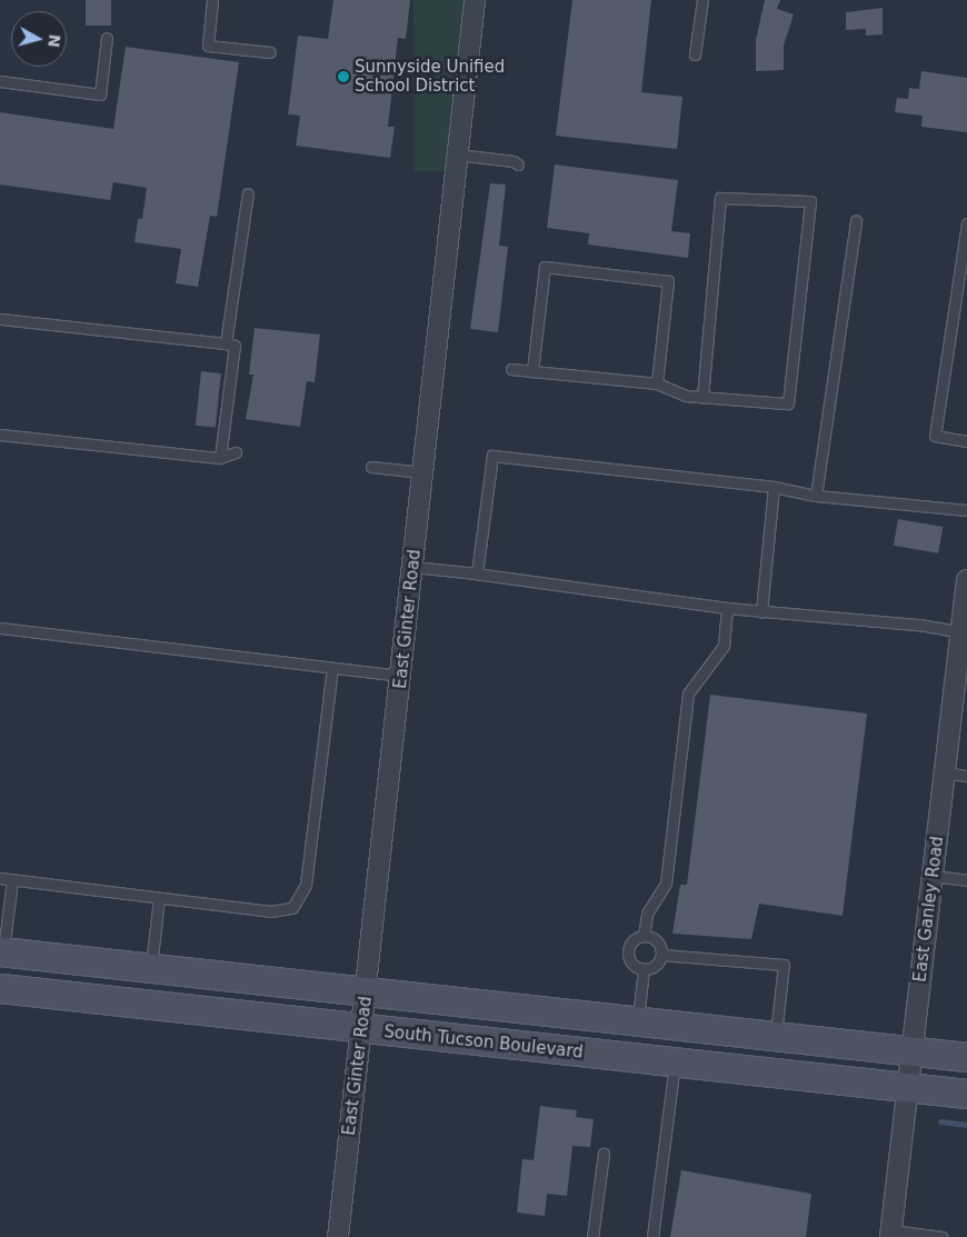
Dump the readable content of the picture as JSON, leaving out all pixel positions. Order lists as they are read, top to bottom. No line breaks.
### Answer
{"streets":{"main road":["South Tucson Boulevard"],"street":["East Ginter Road","East Ganley Road"]},"crossings":[["East Ginter Road","South Tucson Boulevard"],["East Ganley Road","South Tucson Boulevard"]],"places":["Sunnyside Unified School District"],"north":"right"}
